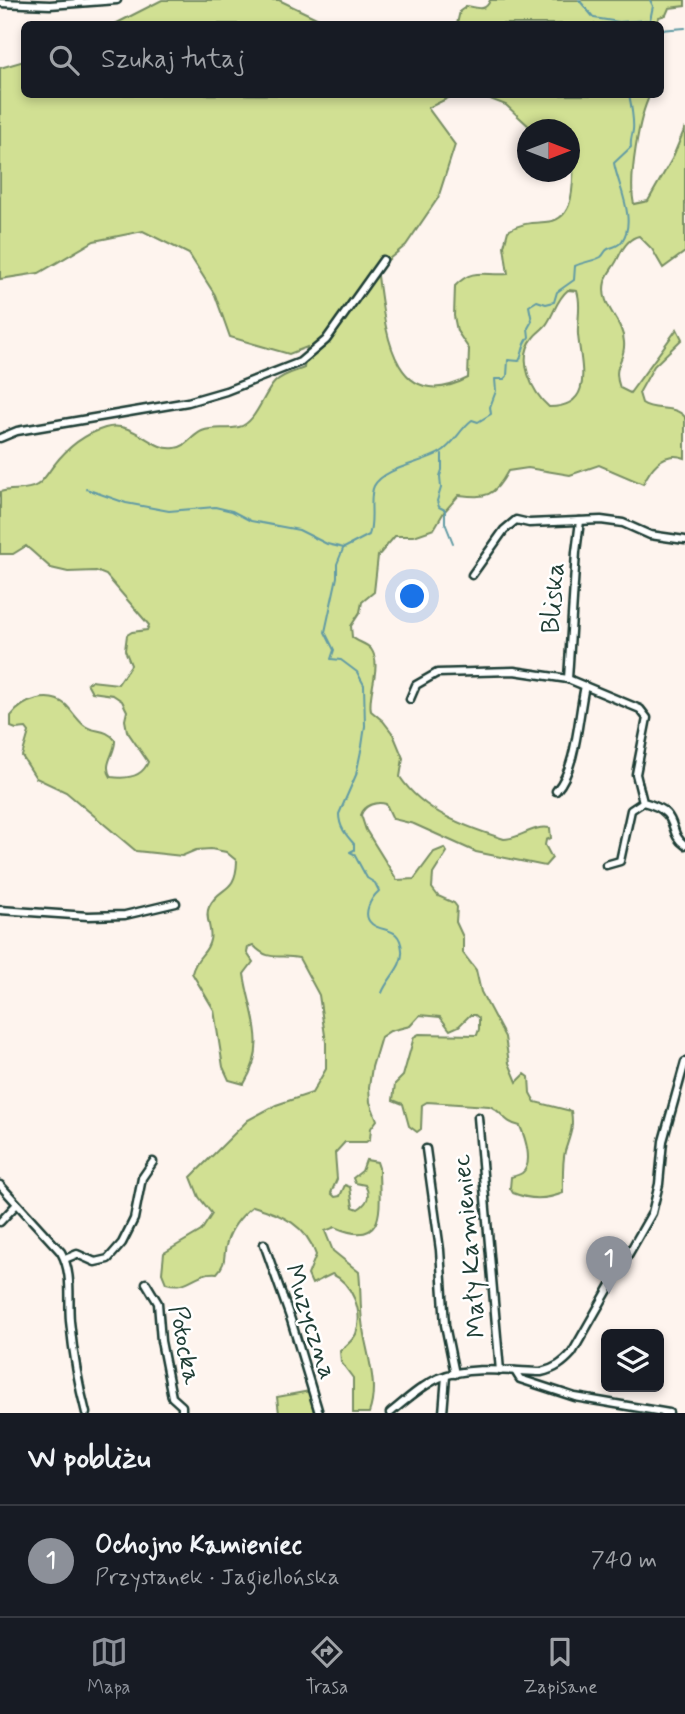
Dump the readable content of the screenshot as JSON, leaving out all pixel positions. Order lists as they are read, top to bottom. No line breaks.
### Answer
{"streets":{"street":["Bliska","Mały Kamieniec","Muzyczna","Potocka"]},"north":"right","page":{"search":"Szukaj tutaj","pins":"1","heading":"W pobliżu","list":[{"mark":"1","name":"Ochojno Kamieniec","note":"Przystanek · Jagiellońska","value":"740 m"}],"nav":["Mapa","Trasa","Zapisane"]}}
